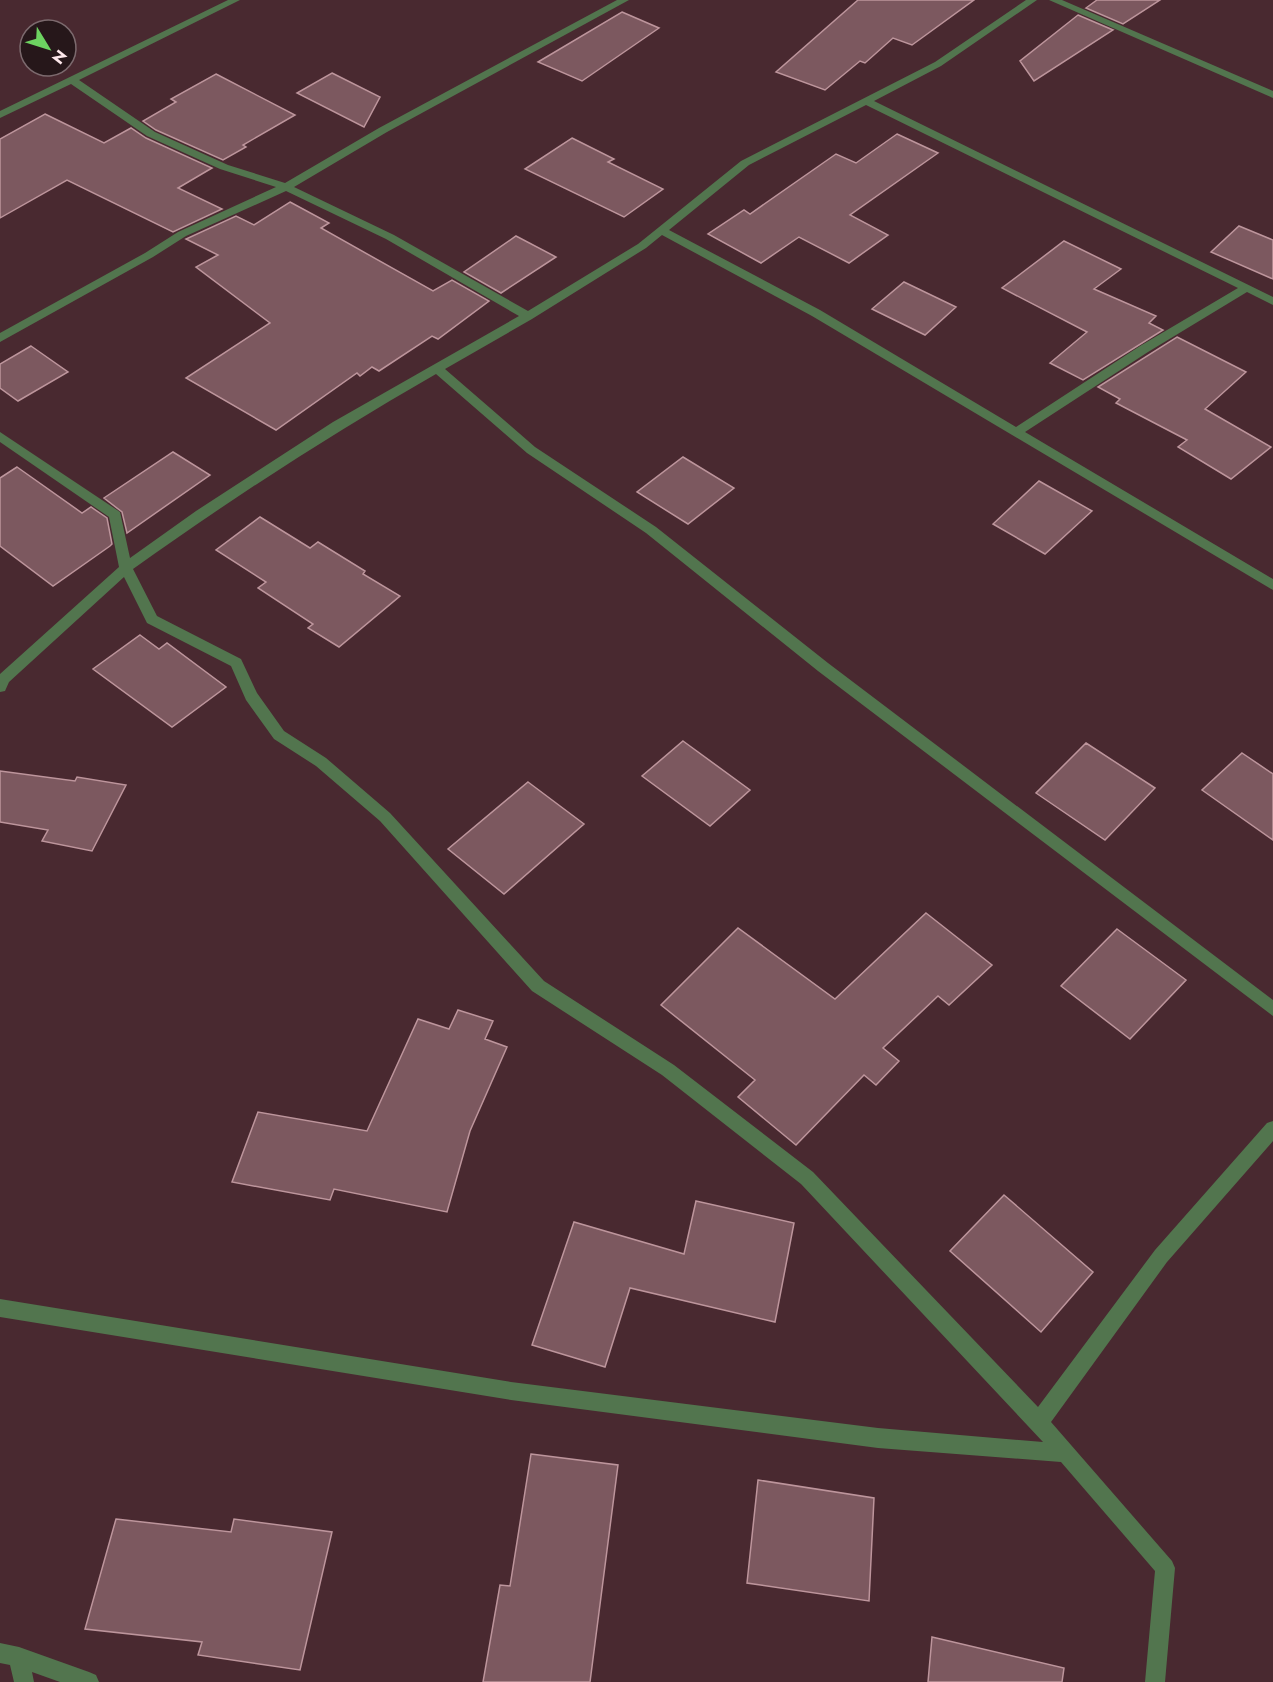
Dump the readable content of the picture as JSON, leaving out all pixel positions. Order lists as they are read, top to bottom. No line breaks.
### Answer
{"north":"bottom right"}
